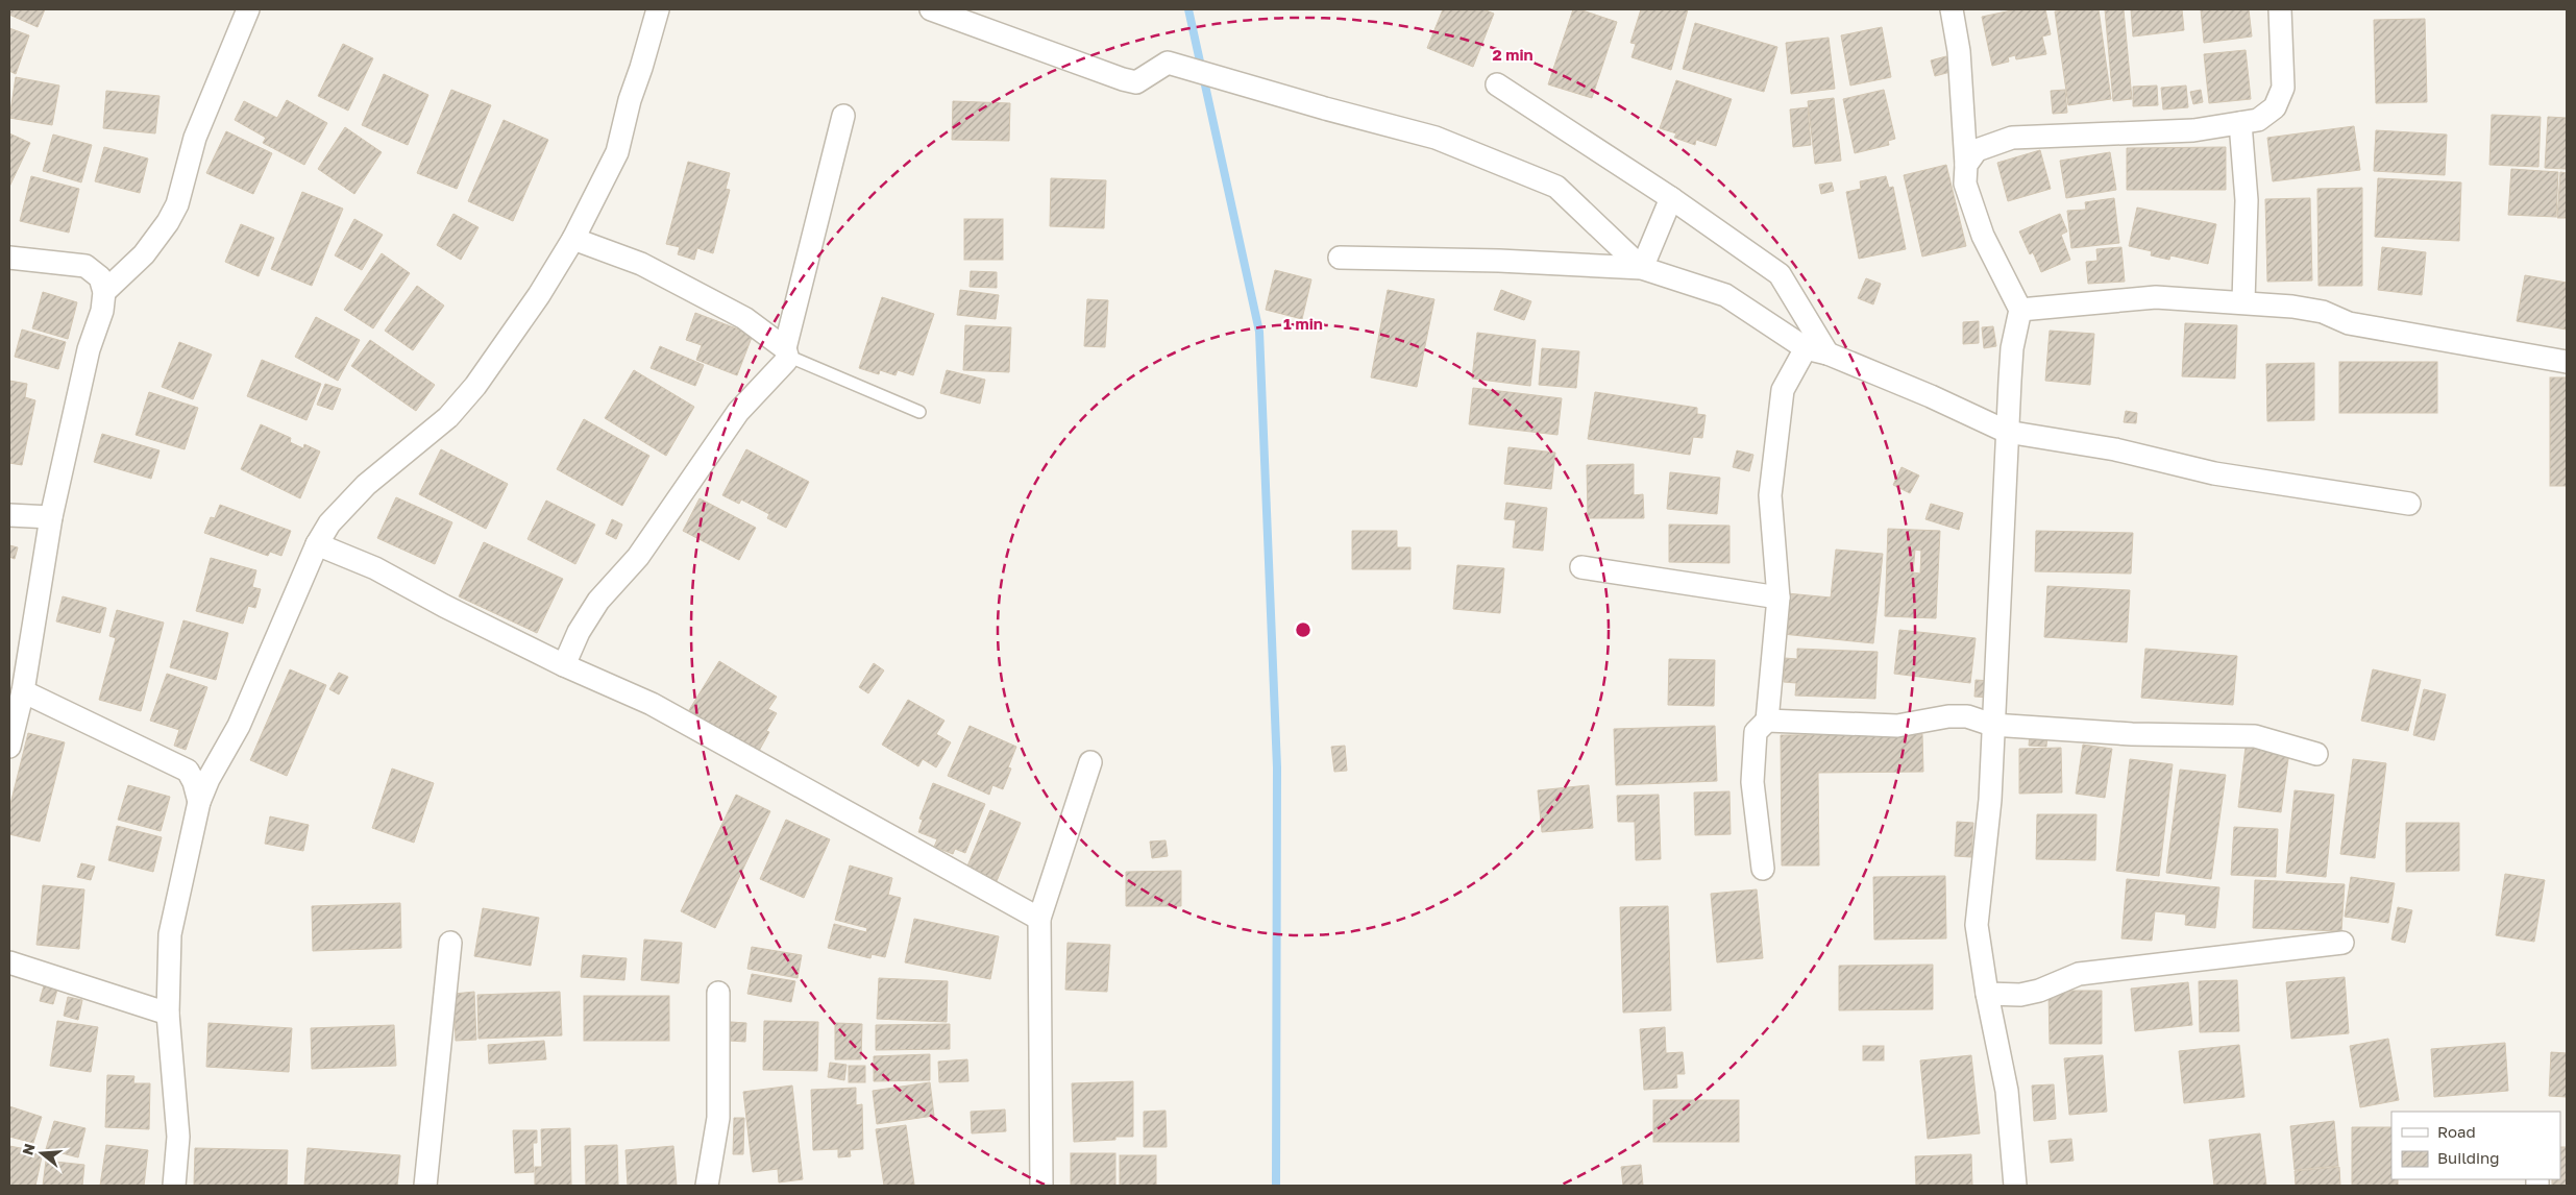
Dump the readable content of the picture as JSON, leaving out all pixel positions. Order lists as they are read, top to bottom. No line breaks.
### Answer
{"legend":["Road","Building"],"north":"left","rings":["2 min","1 min"]}
